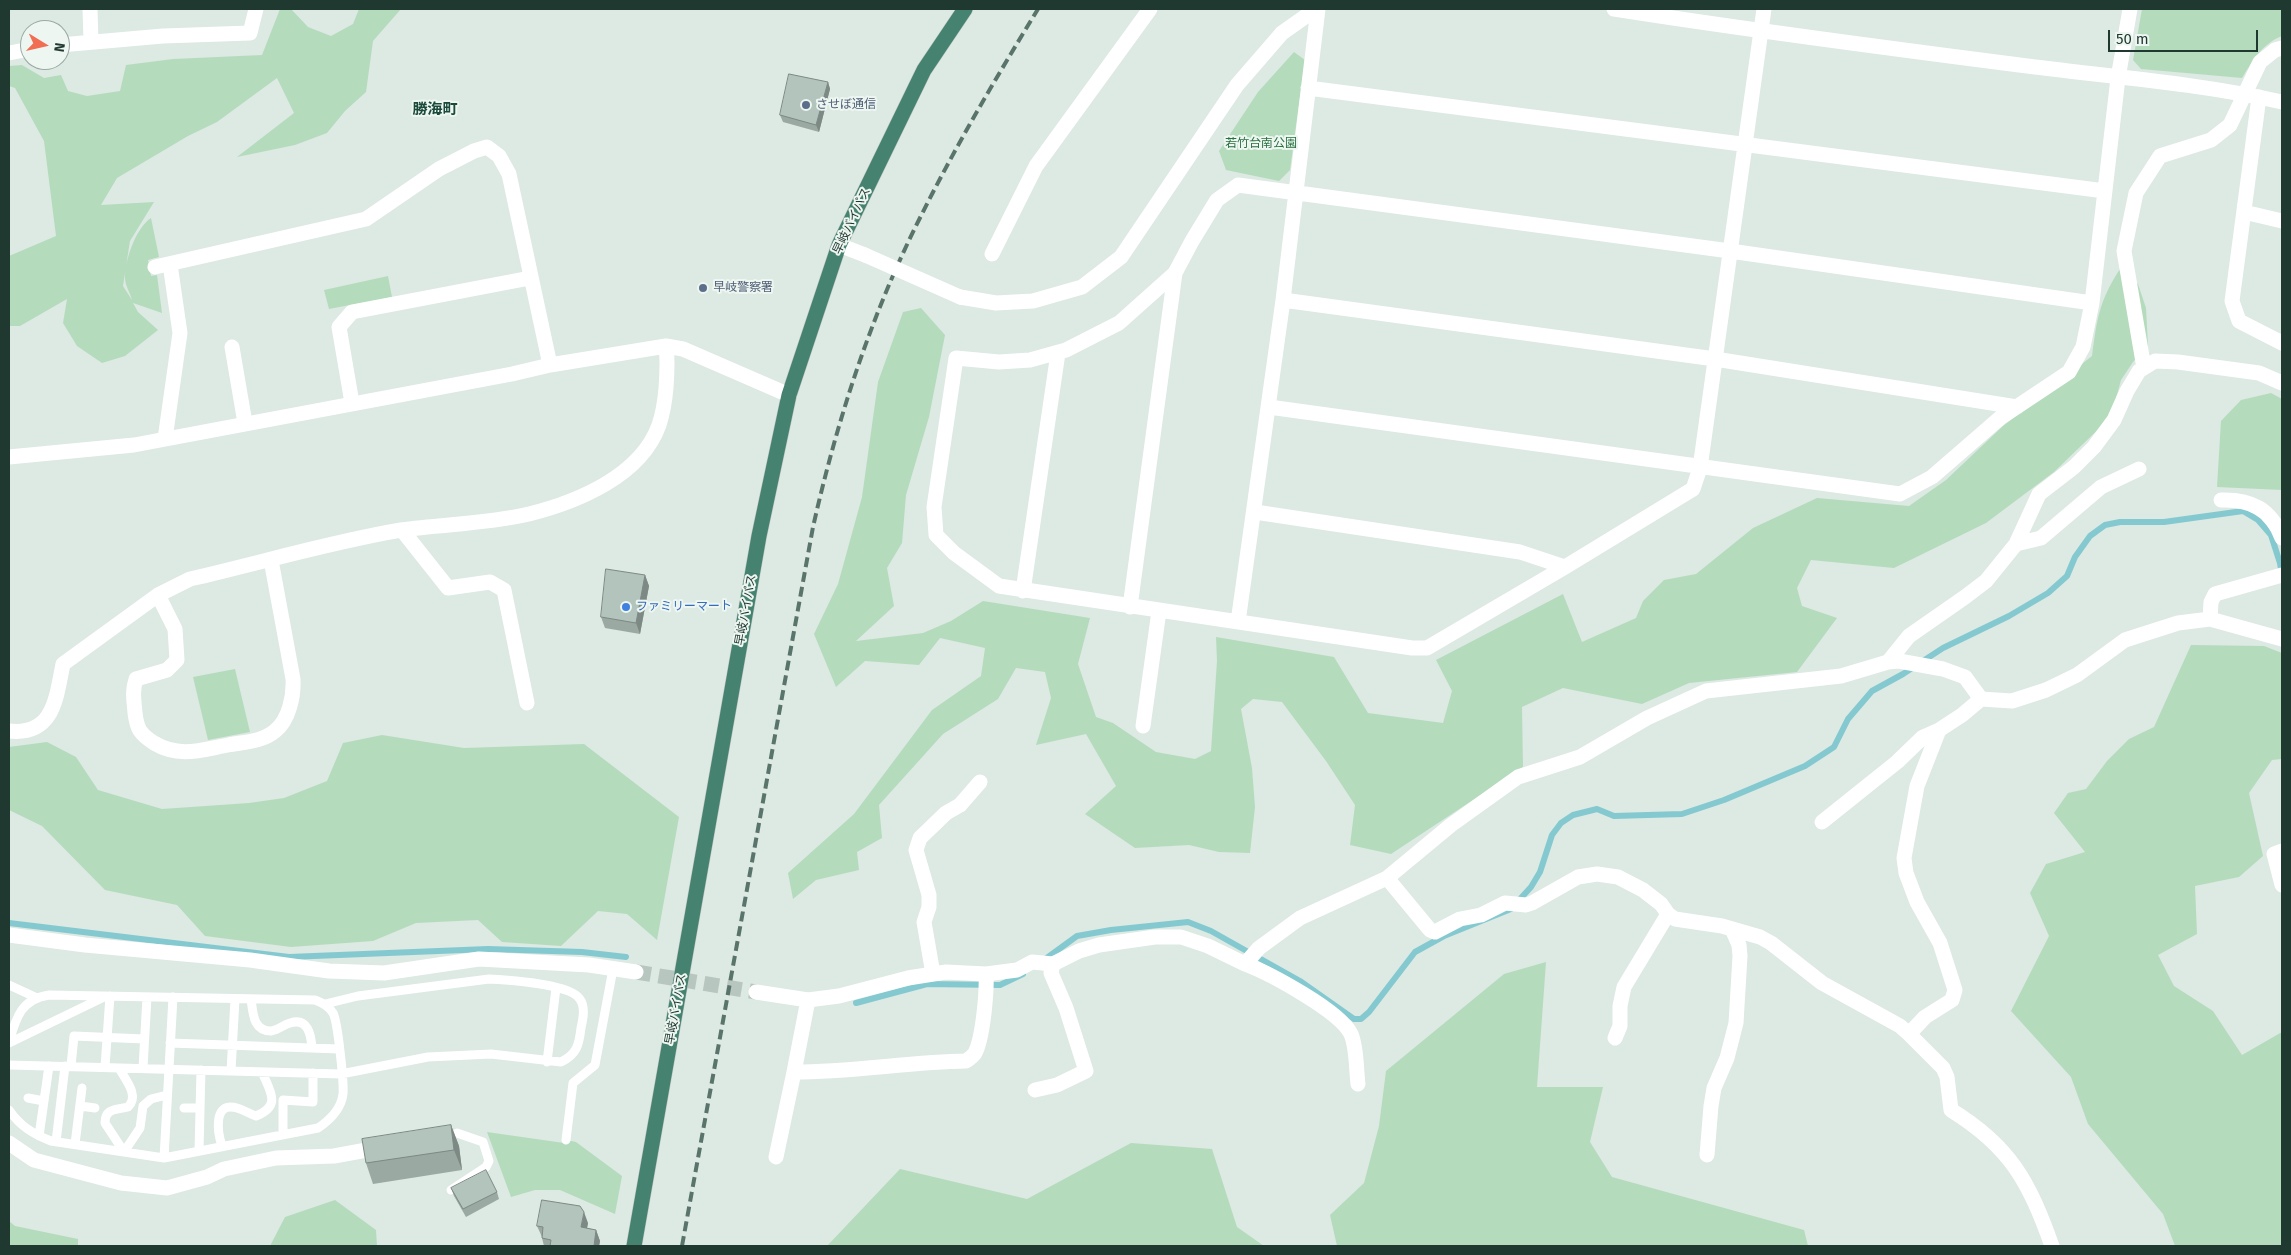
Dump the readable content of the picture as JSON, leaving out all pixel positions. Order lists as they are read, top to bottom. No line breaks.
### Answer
{"streets":{"highway":["早岐バイパス"]},"districts":["勝海町"],"parks":["若竹台南公園"],"places":["させぼ通信","早岐警察署","ファミリーマート"],"scale_bar":"50 m","north":"right"}
